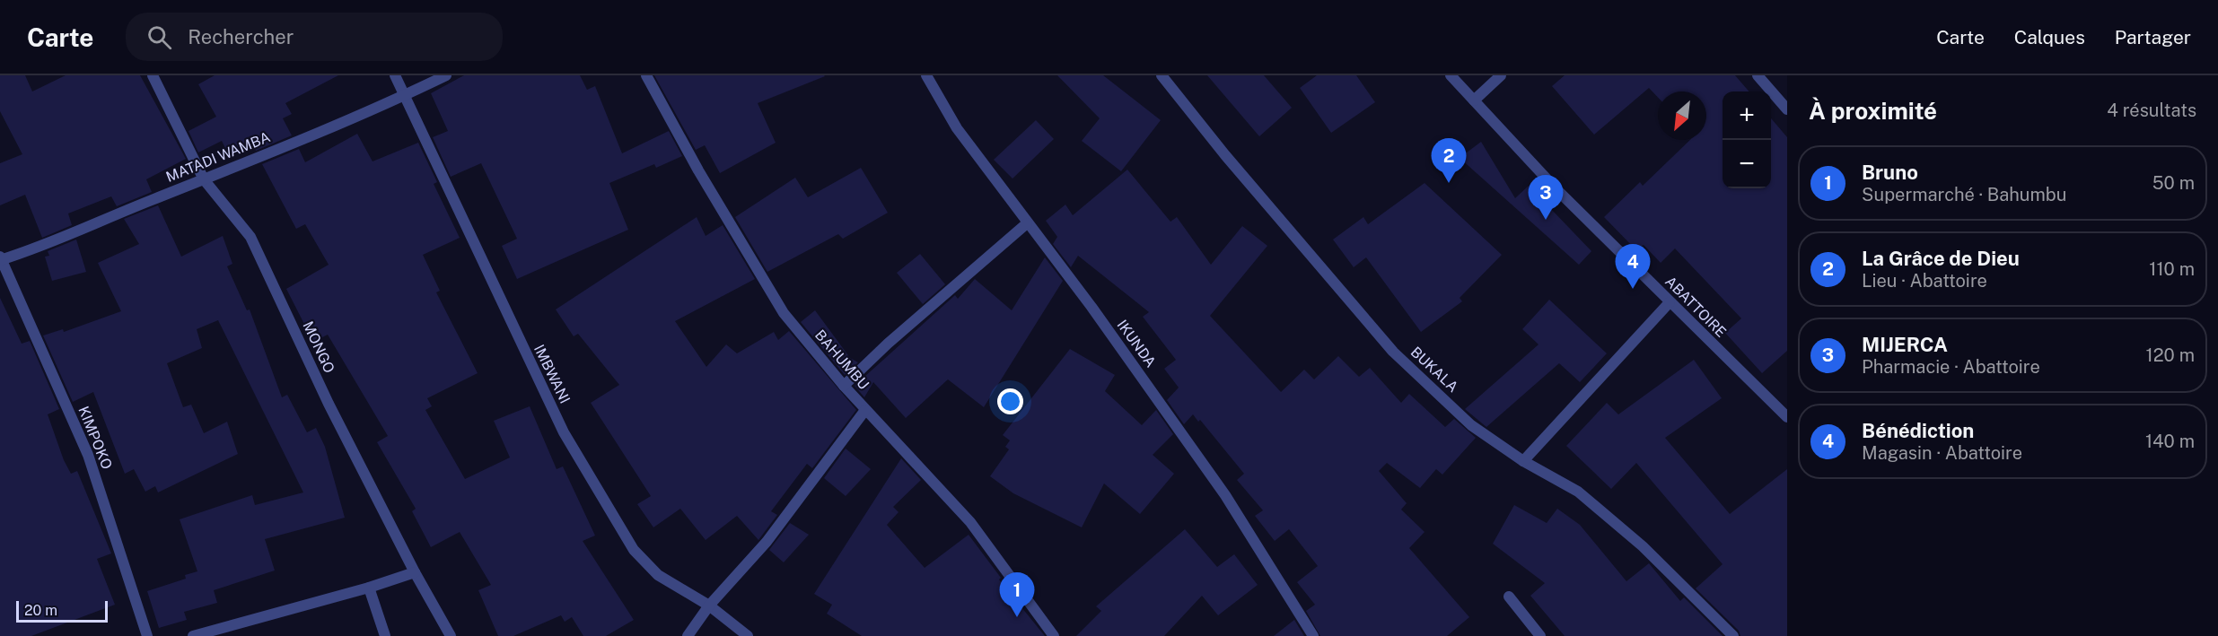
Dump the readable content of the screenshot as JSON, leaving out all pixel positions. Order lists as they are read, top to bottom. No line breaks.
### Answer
{"streets":{"street":["MATADI WAMBA","ABATTOIRE","IKUNDA","MONGO","BAHUMBU","BUKALA","IMBWANI","KIMPOKO"]},"crossings":[["MATADI WAMBA","MONGO"],["MATADI WAMBA","IMBWANI"],["MATADI WAMBA","KIMPOKO"]],"scale_bar":"20 m","north":"bottom left","page":{"header":"Carte","search":"Rechercher","nav":["Carte","Calques","Partager"],"heading":["À proximité","4 résultats"],"map_buttons":["+","−"],"pins":["2","3","4","1"],"list":[{"mark":"1","name":"Bruno","note":"Supermarché · Bahumbu","value":"50 m"},{"mark":"2","name":"La Grâce de Dieu","note":"Lieu · Abattoire","value":"110 m"},{"mark":"3","name":"MIJERCA","note":"Pharmacie · Abattoire","value":"120 m"},{"mark":"4","name":"Bénédiction","note":"Magasin · Abattoire","value":"140 m"}],"scale":"20 m"}}
